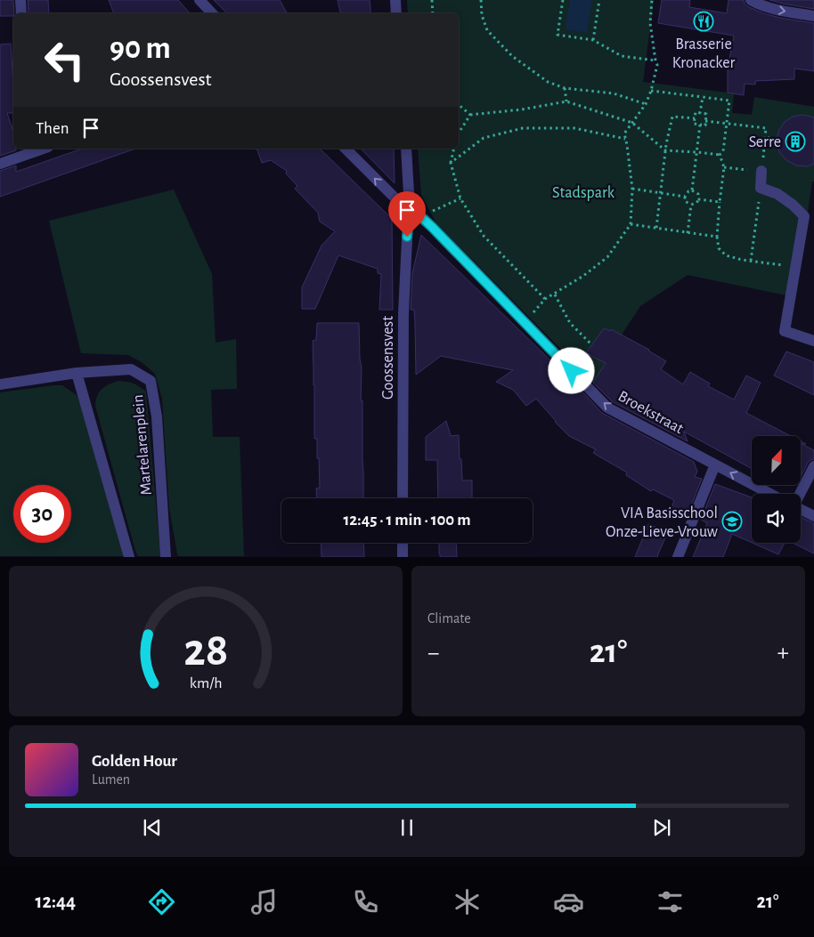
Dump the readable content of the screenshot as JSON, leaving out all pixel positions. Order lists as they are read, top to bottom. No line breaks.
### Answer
{"streets":{"street":["Goossensvest","Broekstraat","Martelarenplein"]},"crossings":[["Goossensvest","Broekstraat"]],"one_way":["Broekstraat"],"parks":["Stadspark"],"places":{"restaurant":["Brasserie Kronacker"],"building":["Serre"],"school or university":["VIA Basisschool Onze-Lieve-Vrouw"]},"north":"top right","page":{"turn":["90 m","Goossensvest"],"then":"Then","limit":"30","trip":"12:45 · 1 min · 100 m","tile":"Climate","heat":["−","21°","+"],"song":["Golden Hour","Lumen"],"tabs":["12:44","21°"],"gauge":["28","km/h"]}}
